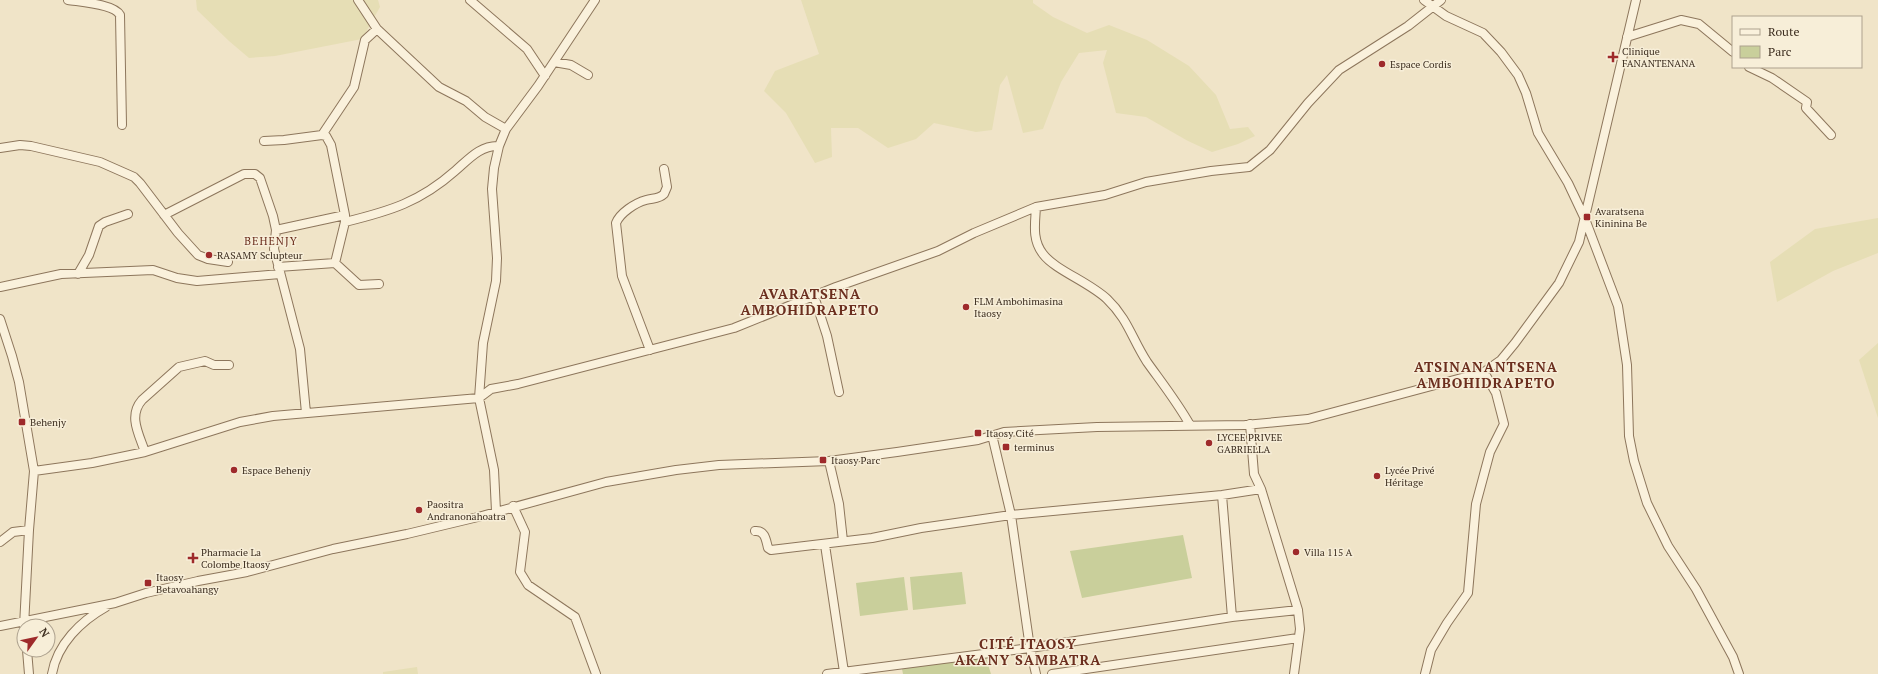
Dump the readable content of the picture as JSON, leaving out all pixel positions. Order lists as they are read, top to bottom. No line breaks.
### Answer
{"districts":["BEHENJY","AVARATSENA AMBOHIDRAPETO","ATSINANANTSENA AMBOHIDRAPETO","CITÉ ITAOSY AKANY SAMBATRA"],"places":{"health":["Clinique FANANTENANA","Pharmacie La Colombe Itaosy"],"other":["Espace Cordis","RASAMY Sclupteur","FLM Ambohimasina Itaosy","LYCEE PRIVEE GABRIELLA","Espace Behenjy","Lycée Privé Héritage","Paositra Andranonahoatra","Villa 115 A"],"transit":["Avaratsena Kininina Be","Behenjy","Itaosy Cité","terminus","Itaosy Parc","Itaosy Betavoahangy"]},"legend":["Route","Parc"],"north":"top right"}
